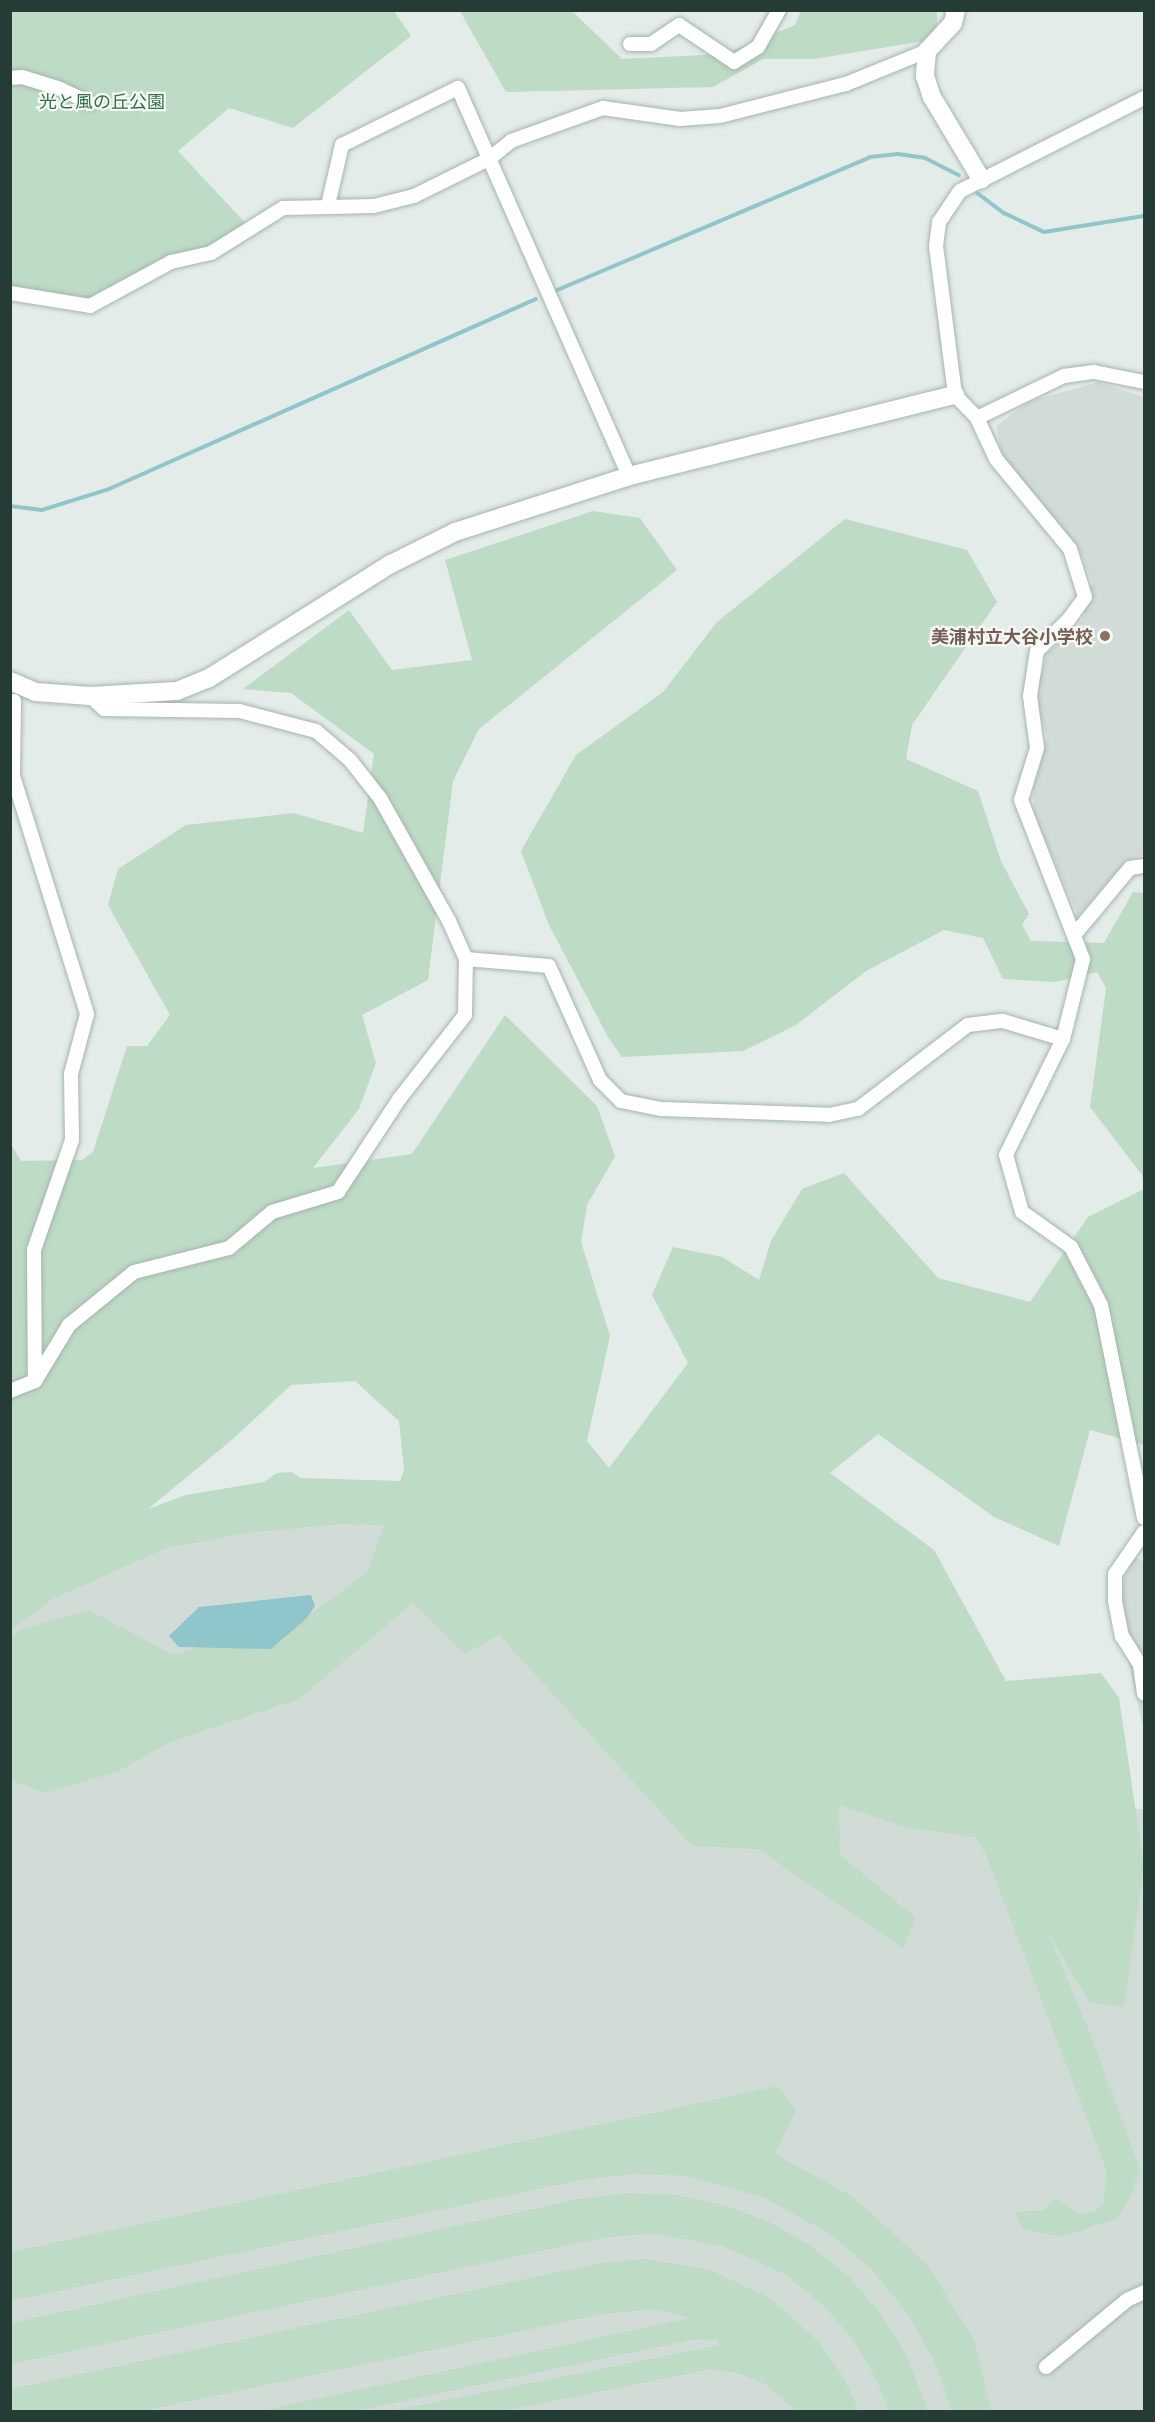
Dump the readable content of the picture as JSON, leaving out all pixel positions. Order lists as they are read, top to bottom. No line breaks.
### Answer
{"parks":["光と風の丘公園"],"places":["美浦村立大谷小学校"]}
